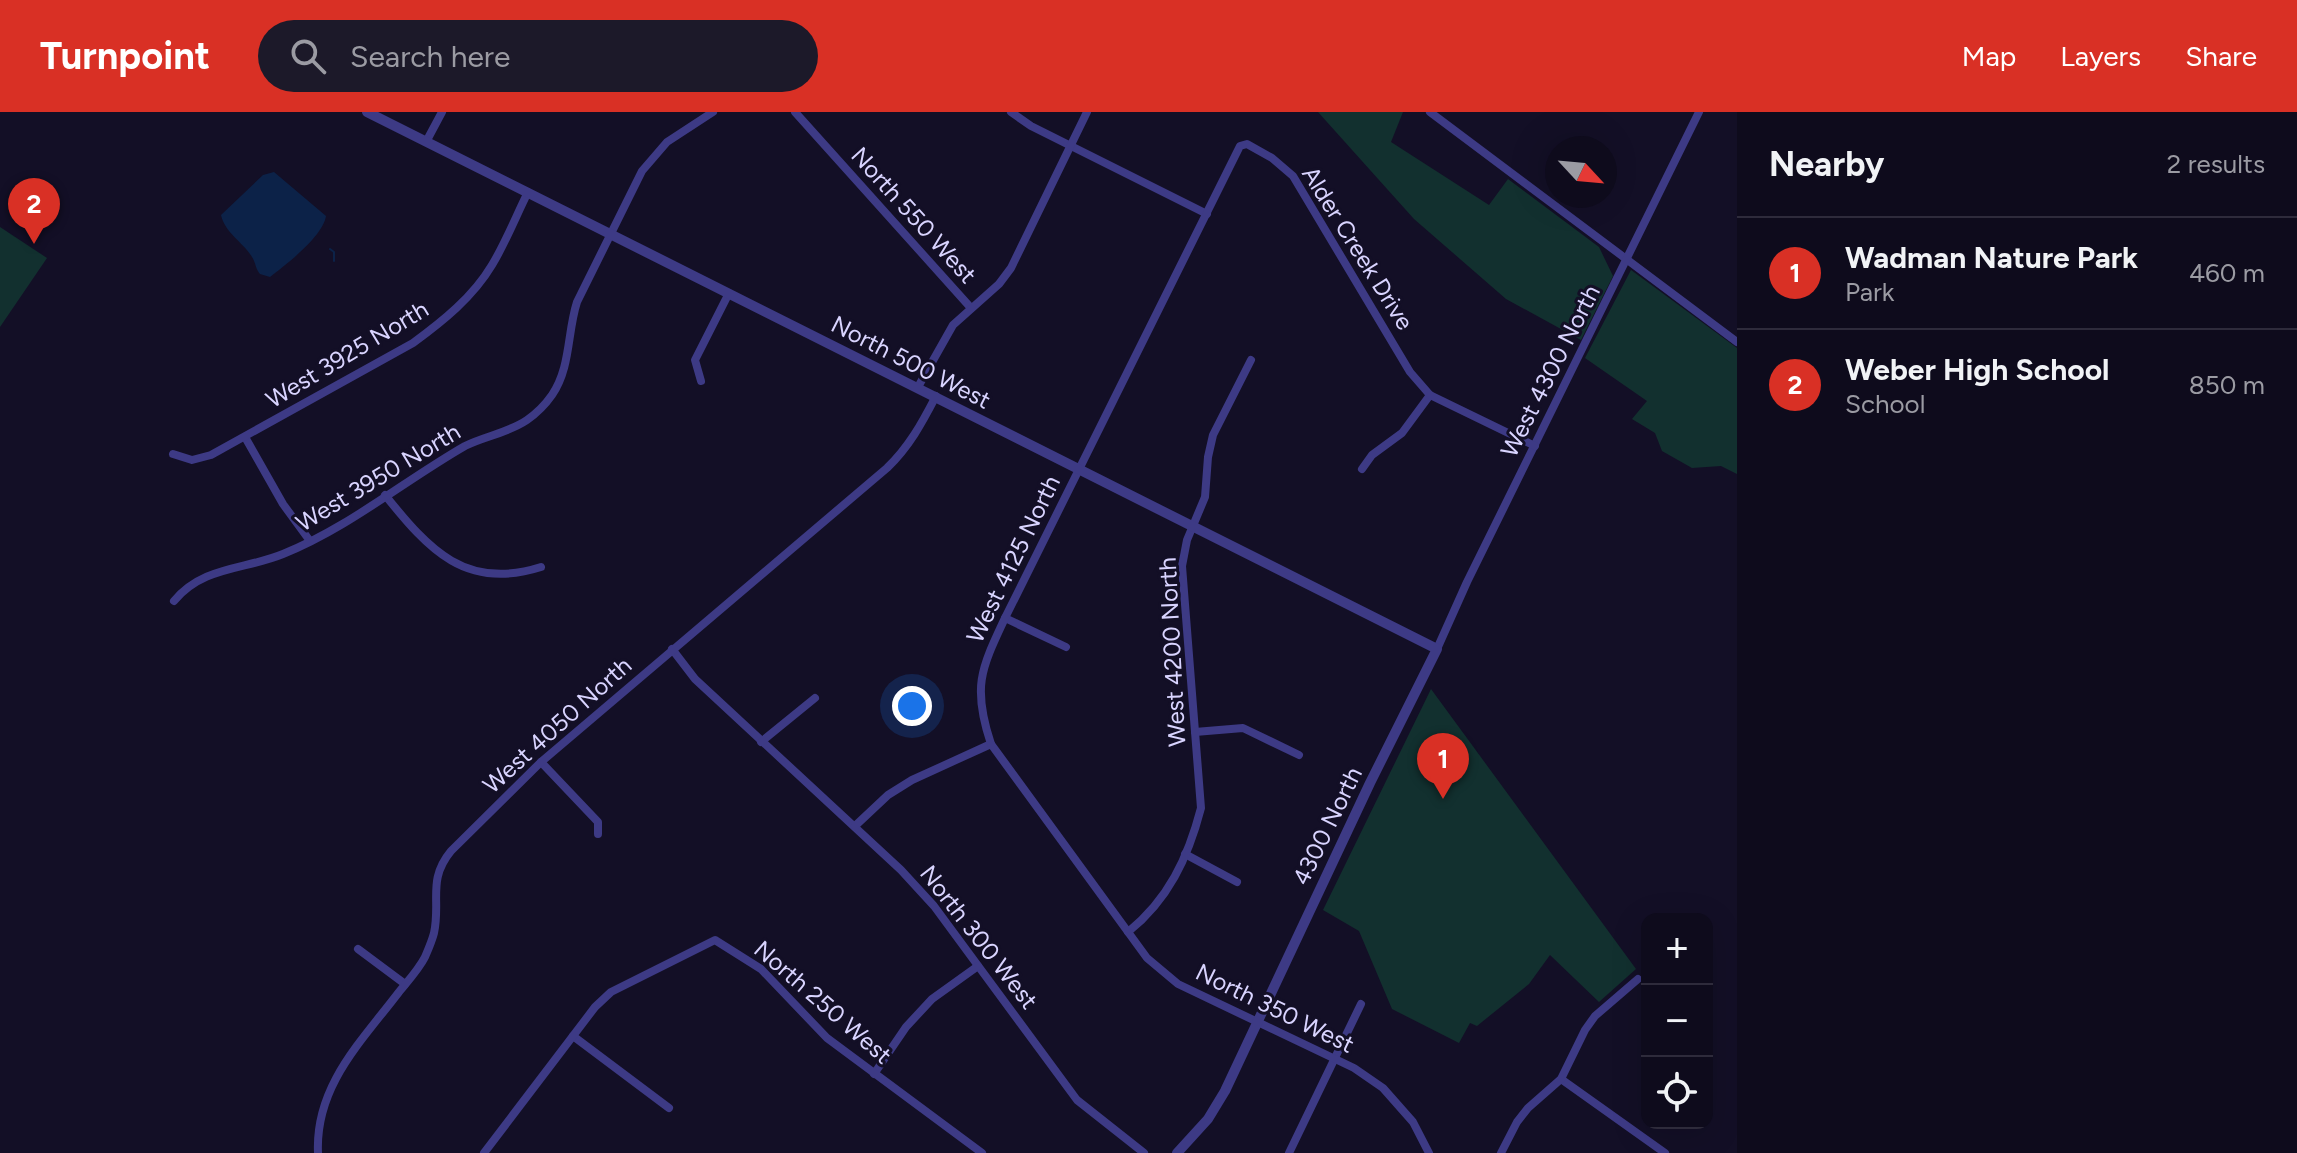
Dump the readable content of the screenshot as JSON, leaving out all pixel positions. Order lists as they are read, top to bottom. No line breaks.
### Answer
{"streets":{"street":["North 550 West","Alder Creek Drive","West 3925 North","North 500 West","West 4300 North","West 3950 North","West 4125 North","West 4200 North","West 4050 North","4300 North","North 300 West","North 250 West","North 350 West"]},"crossings":[["Alder Creek Drive","North 500 West"],["Alder Creek Drive","West 4300 North"],["Alder Creek Drive","West 4125 North"],["West 3925 North","North 500 West"],["North 500 West","West 4300 North"],["North 500 West","West 3950 North"],["North 500 West","West 4125 North"],["North 500 West","West 4200 North"],["North 500 West","West 4050 North"],["North 500 West","4300 North"],["West 4300 North","4300 North"],["West 4125 North","North 350 West"],["West 4200 North","North 350 West"],["West 4050 North","North 300 West"],["4300 North","North 350 West"]],"north":"bottom right","page":{"header":"Turnpoint","search":"Search here","nav":["Map","Layers","Share"],"heading":["Nearby","2 results"],"pins":["2","1"],"list":[{"mark":"1","name":"Wadman Nature Park","note":"Park","value":"460 m"},{"mark":"2","name":"Weber High School","note":"School","value":"850 m"}],"map_buttons":["+","−"]}}
